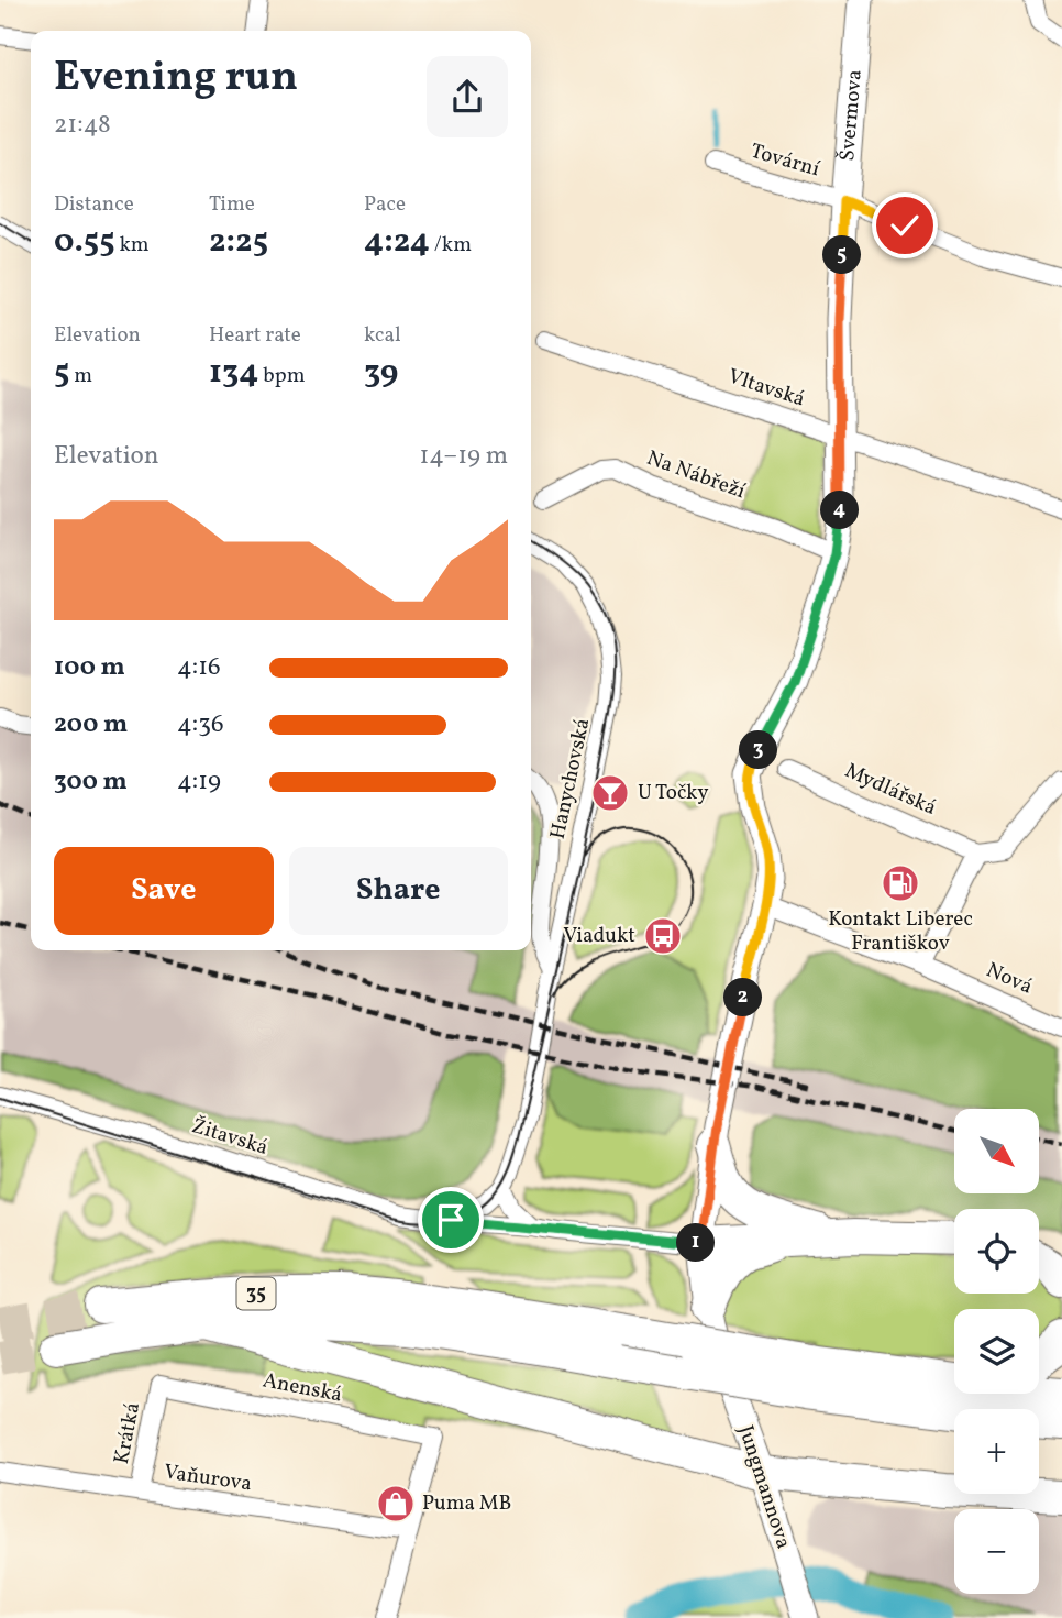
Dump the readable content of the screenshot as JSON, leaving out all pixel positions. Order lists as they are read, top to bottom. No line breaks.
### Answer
{"streets":{"highway":["35"],"street":["Švermova","Tovární","Vltavská","Na Nábřeží","Hanychovská","Mydlářská","Nová","Žitavská","Anenská","Krátká","Vaňurova","Jungmannova"]},"crossings":[["Švermova","Tovární"],["Švermova","Vltavská"],["Švermova","Na Nábřeží"],["Švermova","Nová"],["Švermova","Žitavská"],["Švermova","Jungmannova"],["Anenská","Krátká"],["Anenská","Vaňurova"],["Krátká","Vaňurova"]],"places":{"bar":["U Točky"],"fuel station":["Kontakt Liberec Františkov"],"bus stop":["Viadukt"],"shop":["Puma MB"]},"north":"bottom right","page":{"heading":["Evening run","21:48"],"stats":[["Distance","0.55 km"],["Time","2:25"],["Pace","4:24 /km"],["Elevation","5 m"],["Heart rate","134 bpm"],["kcal","39"]],"pins":["5","4","3","2","1"],"chart":["Elevation","14–19 m"],"list":[{"name":"100 m","note":"4:16"},{"name":"200 m","note":"4:36"},{"name":"300 m","note":"4:19"}],"buttons":["Save","Share"],"map_buttons":["+","−"]}}
